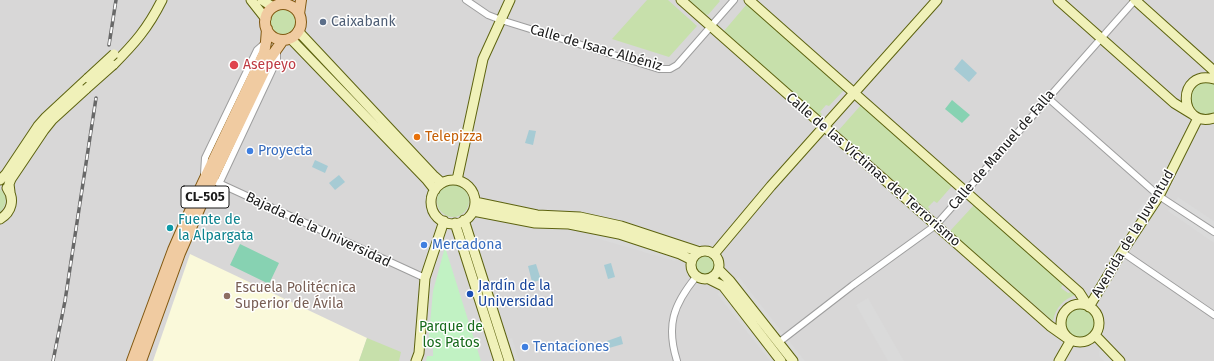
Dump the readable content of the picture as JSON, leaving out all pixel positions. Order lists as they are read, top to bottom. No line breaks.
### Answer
{"streets":{"main road":["CL-505"],"street":["Calle de Isaac Albéniz","Calle de Manuel de Falla","Calle de las Víctimas del Terrorismo","Bajada de la Universidad","Avenida de la Juventud"]},"crossings":[["Calle de Isaac Albéniz","Calle de las Víctimas del Terrorismo"],["Calle de Manuel de Falla","Calle de las Víctimas del Terrorismo"],["Calle de las Víctimas del Terrorismo","Avenida de la Juventud"],["CL-505","Bajada de la Universidad"]],"parks":["Parque de los Patos"],"places":["Caixabank","Asepeyo","Telepizza","Proyecta","Fuente de la Alpargata","Mercadona","Jardín de la Universidad","Escuela Politécnica Superior de Ávila","Tentaciones"]}
